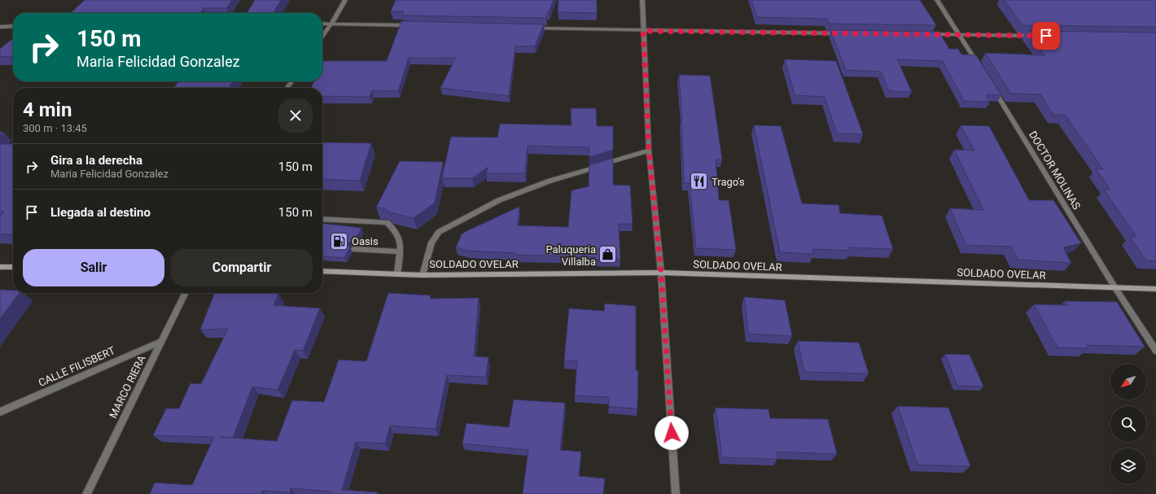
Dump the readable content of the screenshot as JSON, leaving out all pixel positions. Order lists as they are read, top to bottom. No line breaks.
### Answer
{"streets":{"main road":["SOLDADO OVELAR"],"street":["DOCTOR MOLINAS","CALLE FILISBERT","MARCO RIERA"]},"crossings":[["DOCTOR MOLINAS","SOLDADO OVELAR"],["CALLE FILISBERT","MARCO RIERA"]],"places":{"restaurant":["Trago's"],"fuel station":["Oasis"],"shop":["Paluqueria Villalba"]},"north":"bottom left","page":{"turn":["150 m","Maria Felicidad Gonzalez"],"heading":["4 min","300 m · 13:45"],"list":[{"name":"Gira a la derecha","note":"Maria Felicidad Gonzalez","value":"150 m"},{"name":"Llegada al destino","value":"150 m"}],"buttons":["Salir","Compartir"]}}
